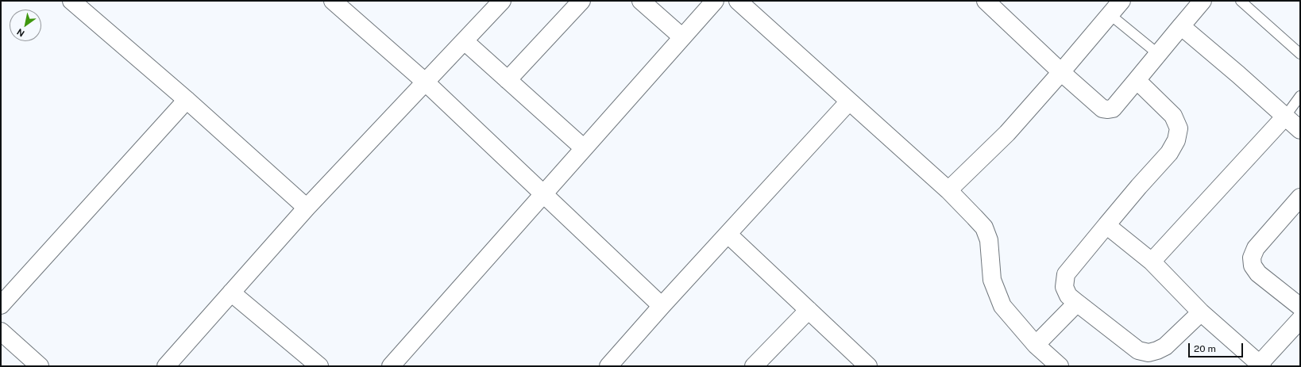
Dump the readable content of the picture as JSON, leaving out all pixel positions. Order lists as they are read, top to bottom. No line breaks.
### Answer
{"scale_bar":"20 m","north":"bottom left"}
